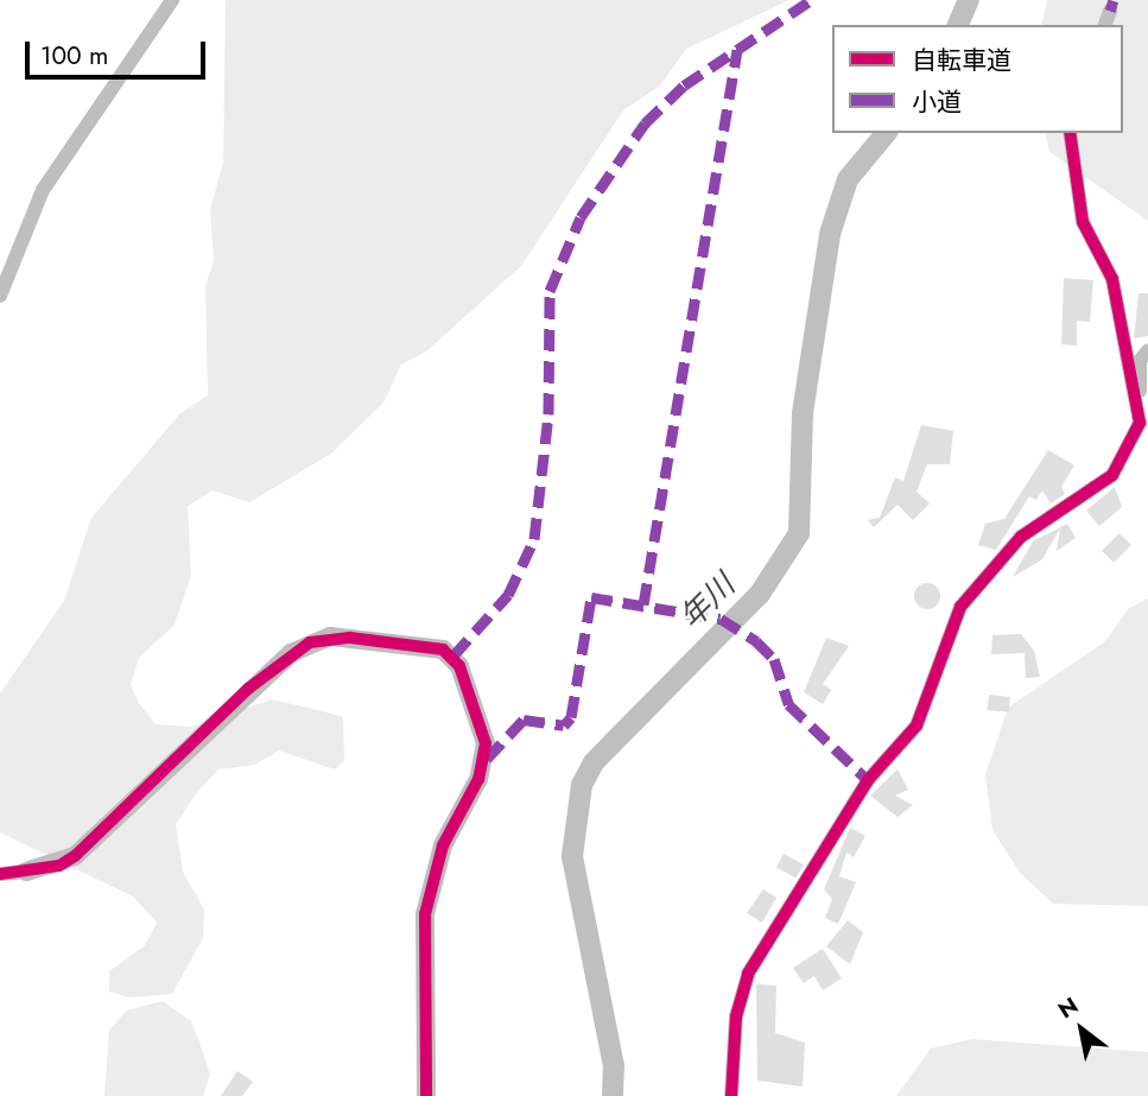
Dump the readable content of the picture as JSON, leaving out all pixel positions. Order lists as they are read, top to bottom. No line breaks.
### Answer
{"water":["年川"],"legend":["自転車道","小道"],"scale_bar":"100 m","north":"top left"}
